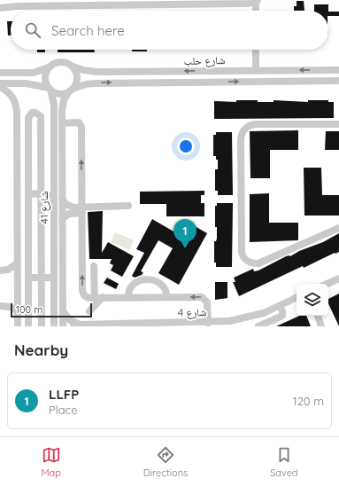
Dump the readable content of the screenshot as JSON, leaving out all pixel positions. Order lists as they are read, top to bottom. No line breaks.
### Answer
{"streets":{"street":["شارع حلب","شارع 41","شارع 4"]},"crossings":[["شارع حلب","شارع 41"],["شارع 41","شارع 4"]],"scale_bar":"100 m","page":{"search":"Search here","pins":"1","scale":"100 m","heading":"Nearby","list":[{"mark":"1","name":"LLFP","note":"Place","value":"120 m"}],"nav":["Map","Directions","Saved"]}}
